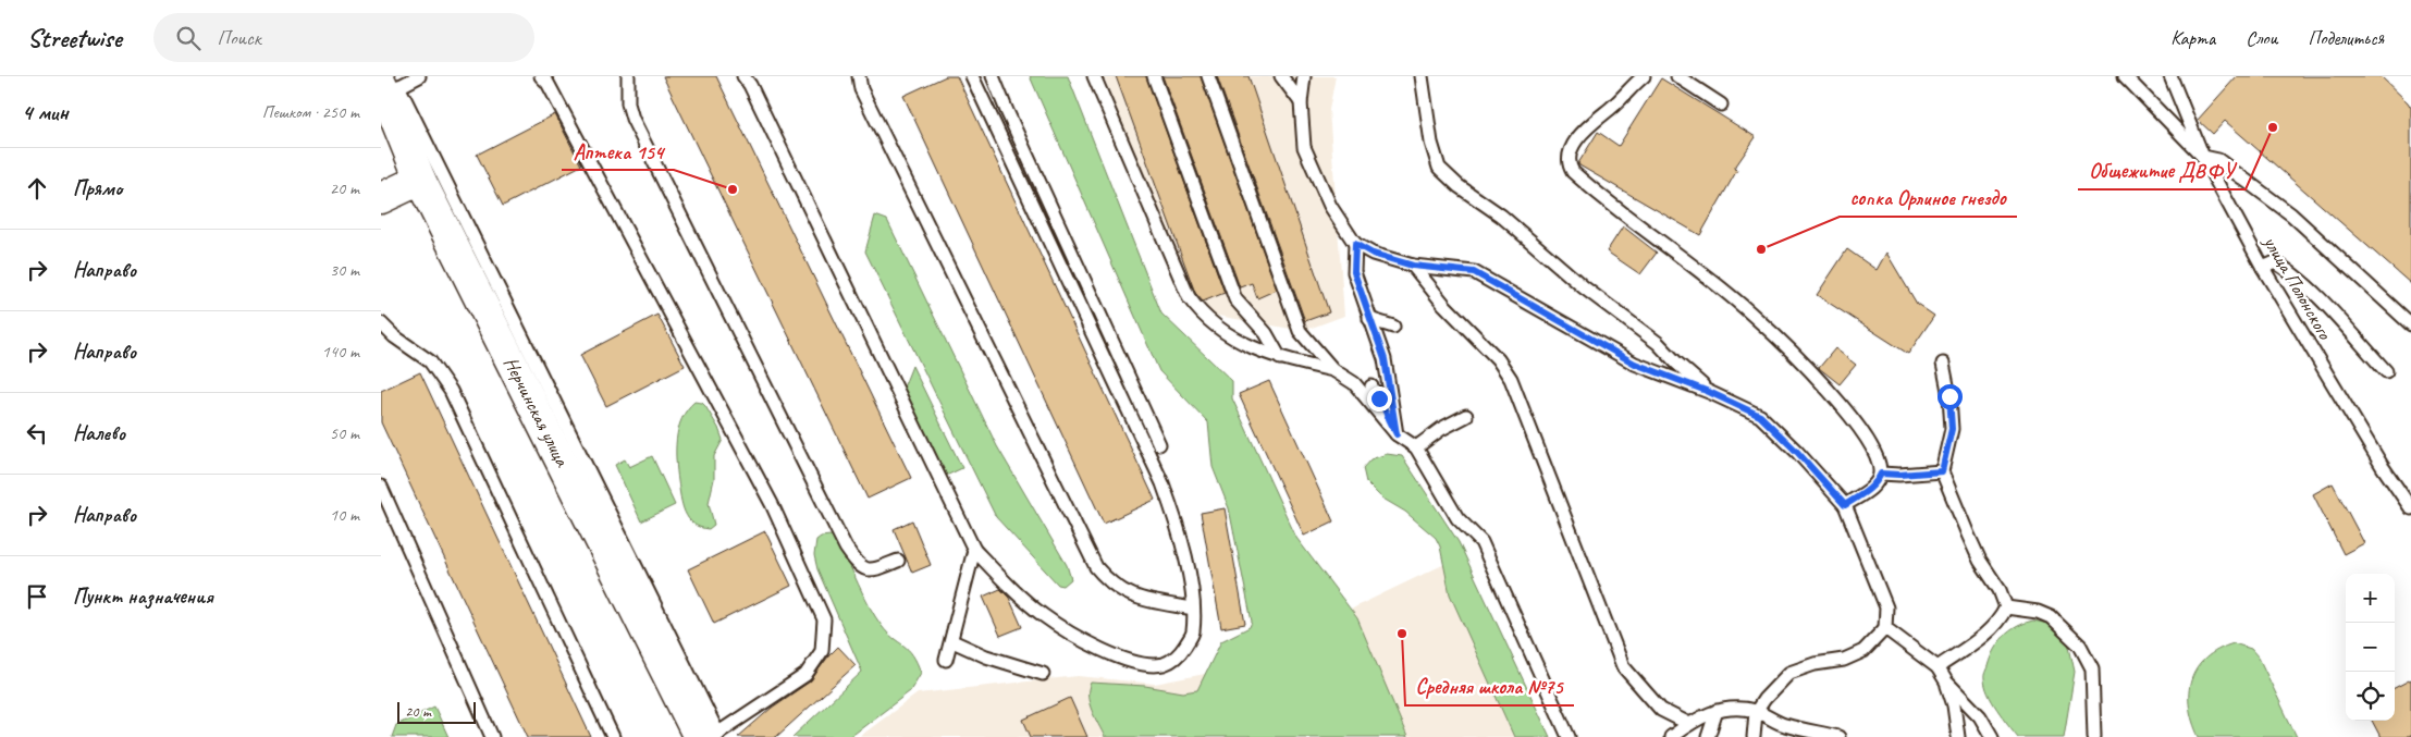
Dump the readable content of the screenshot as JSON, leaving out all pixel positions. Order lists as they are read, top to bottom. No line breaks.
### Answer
{"streets":{"street":["Нерчинская улица"],"lane":["улица Полонского"]},"places":["Общежитие ДВФУ","Аптека 154","сопка Орлиное гнездо","Средняя школа №75"],"scale_bar":"20 m","page":{"header":"Streetwise","search":"Поиск","nav":["Карта","Слои","Поделиться"],"heading":["4 мин","Пешком · 250 m"],"list":[["Прямо","20 m"],["Направо","30 m"],["Направо","140 m"],["Налево","50 m"],["Направо","10 m"],"Пункт назначения"],"map_buttons":["+","−"],"scale":"20 m"}}
